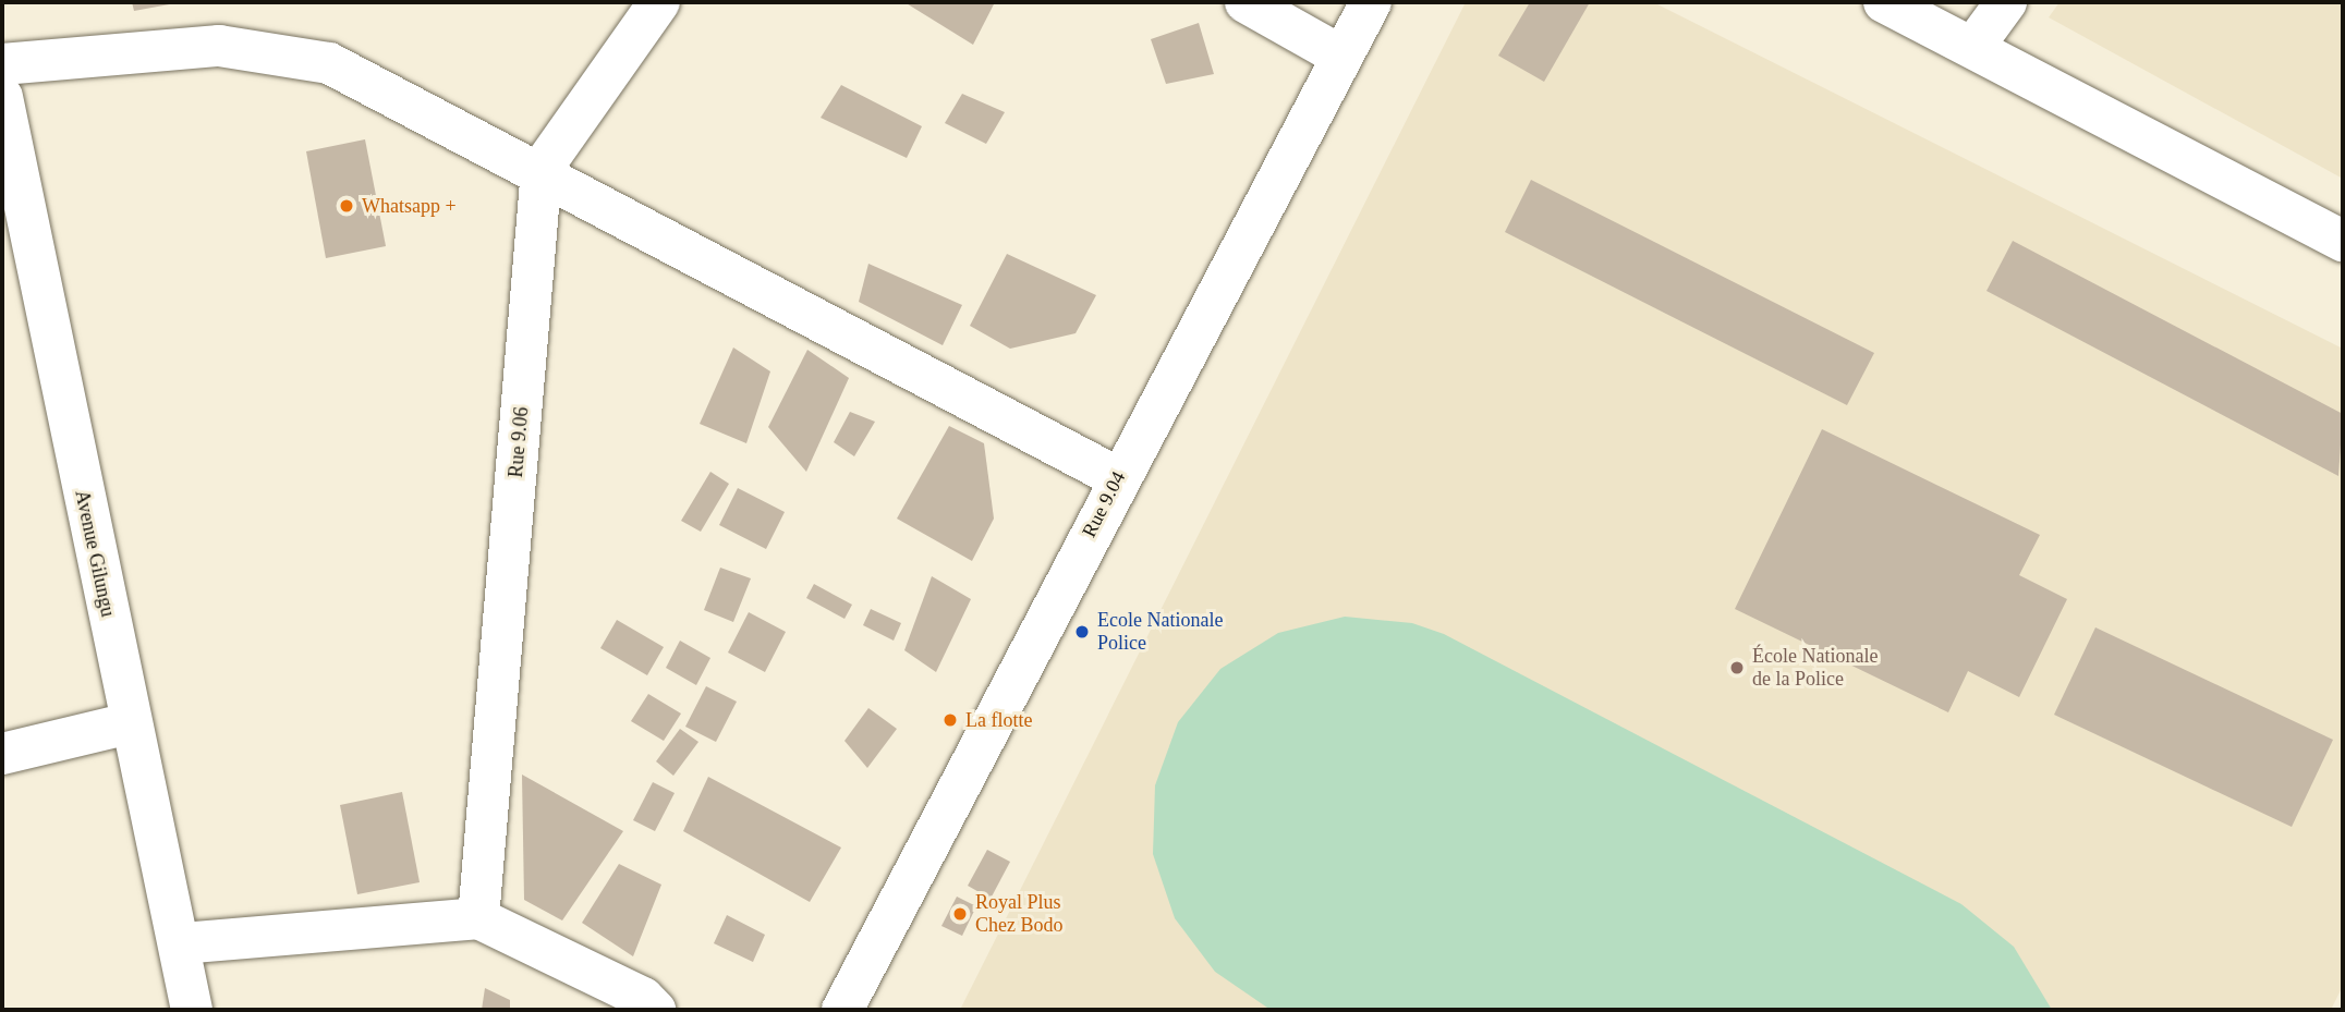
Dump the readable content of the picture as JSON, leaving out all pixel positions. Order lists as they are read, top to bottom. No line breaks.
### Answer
{"streets":{"street":["Rue 9.06","Rue 9.04","Avenue Gilungu"]},"places":["Whatsapp +","Ecole Nationale Police","École Nationale de la Police","La flotte","Royal Plus Chez Bodo"]}
